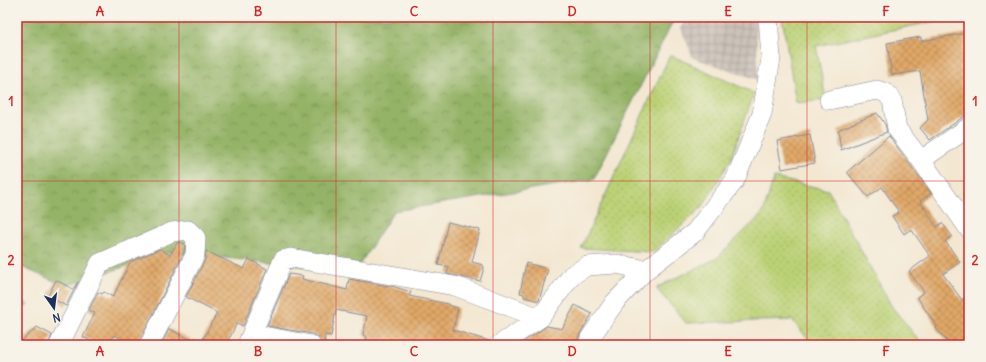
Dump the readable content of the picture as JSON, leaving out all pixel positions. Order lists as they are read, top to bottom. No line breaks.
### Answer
{"north":"bottom","grid":{"columns":["A","B","C","D","E","F"],"rows":["1","2"]}}
